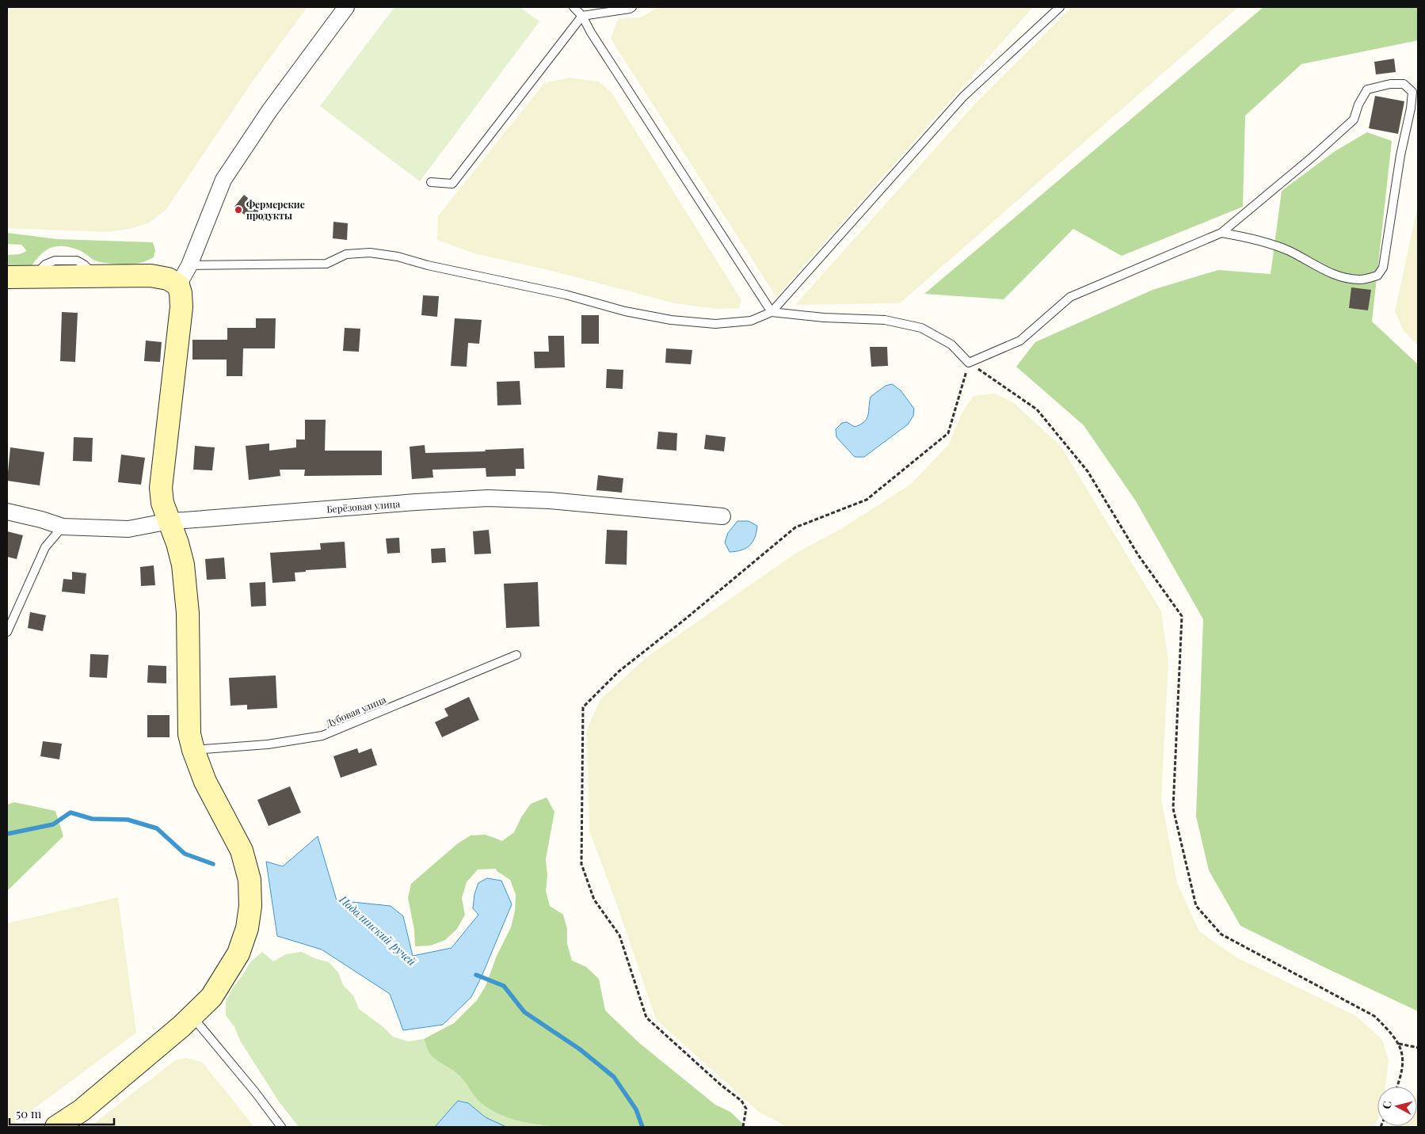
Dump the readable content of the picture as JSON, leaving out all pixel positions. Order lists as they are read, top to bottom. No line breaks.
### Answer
{"streets":{"street":["Берёзовая улица"],"lane":["Дубовая улица"]},"water":["Подолинский ручей"],"places":["Фермерские продукты"],"scale_bar":"50 m","north":"left"}
